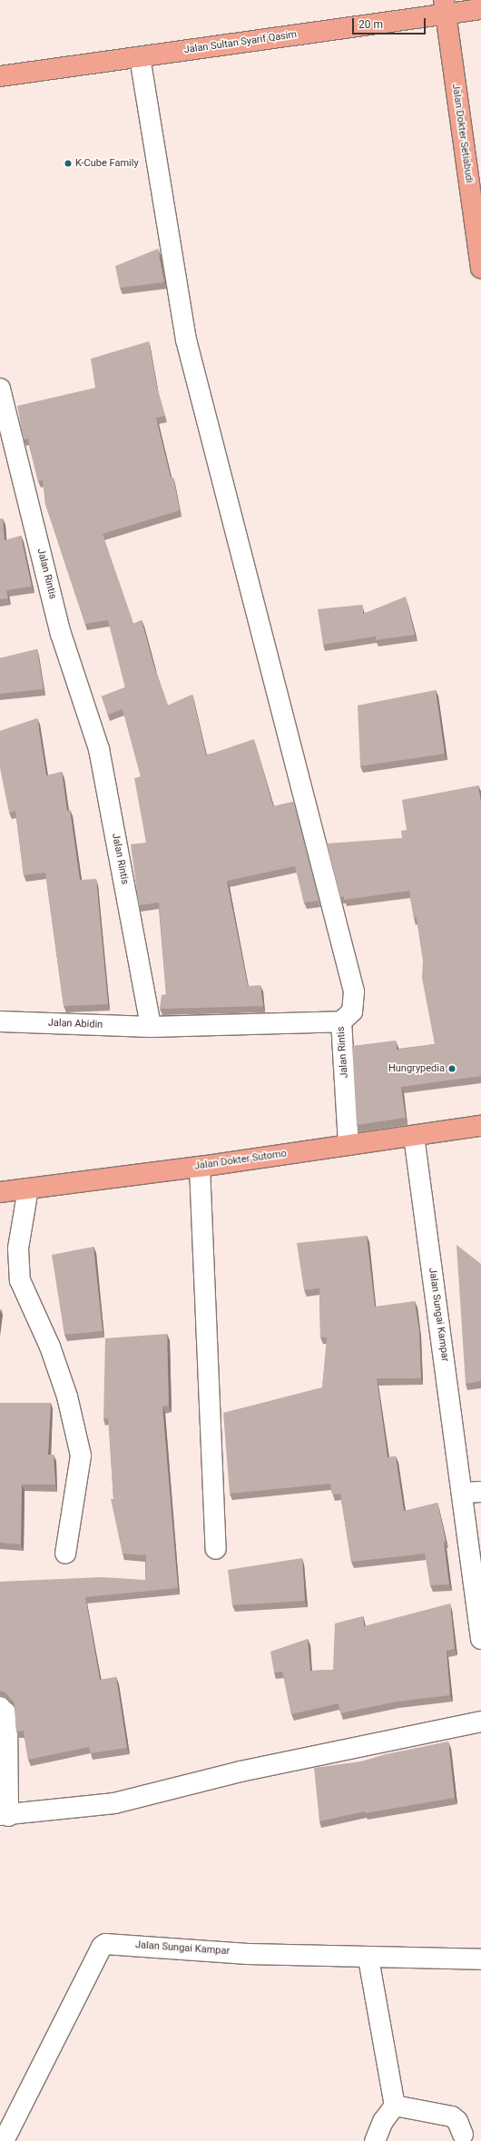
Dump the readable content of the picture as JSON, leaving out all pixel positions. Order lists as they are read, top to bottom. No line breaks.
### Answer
{"streets":{"main road":["Jalan Sultan Syarif Qasim","Jalan Dokter Setiabudi","Jalan Dokter Sutomo"],"street":["Jalan Rintis","Jalan Abidin","Jalan Sungai Kampar"]},"crossings":[["Jalan Sultan Syarif Qasim","Jalan Dokter Setiabudi"],["Jalan Rintis","Jalan Abidin"],["Jalan Rintis","Jalan Dokter Sutomo"],["Jalan Dokter Sutomo","Jalan Sungai Kampar"]],"places":["K-Cube Family","Hungrypedia"],"scale_bar":"20 m"}
